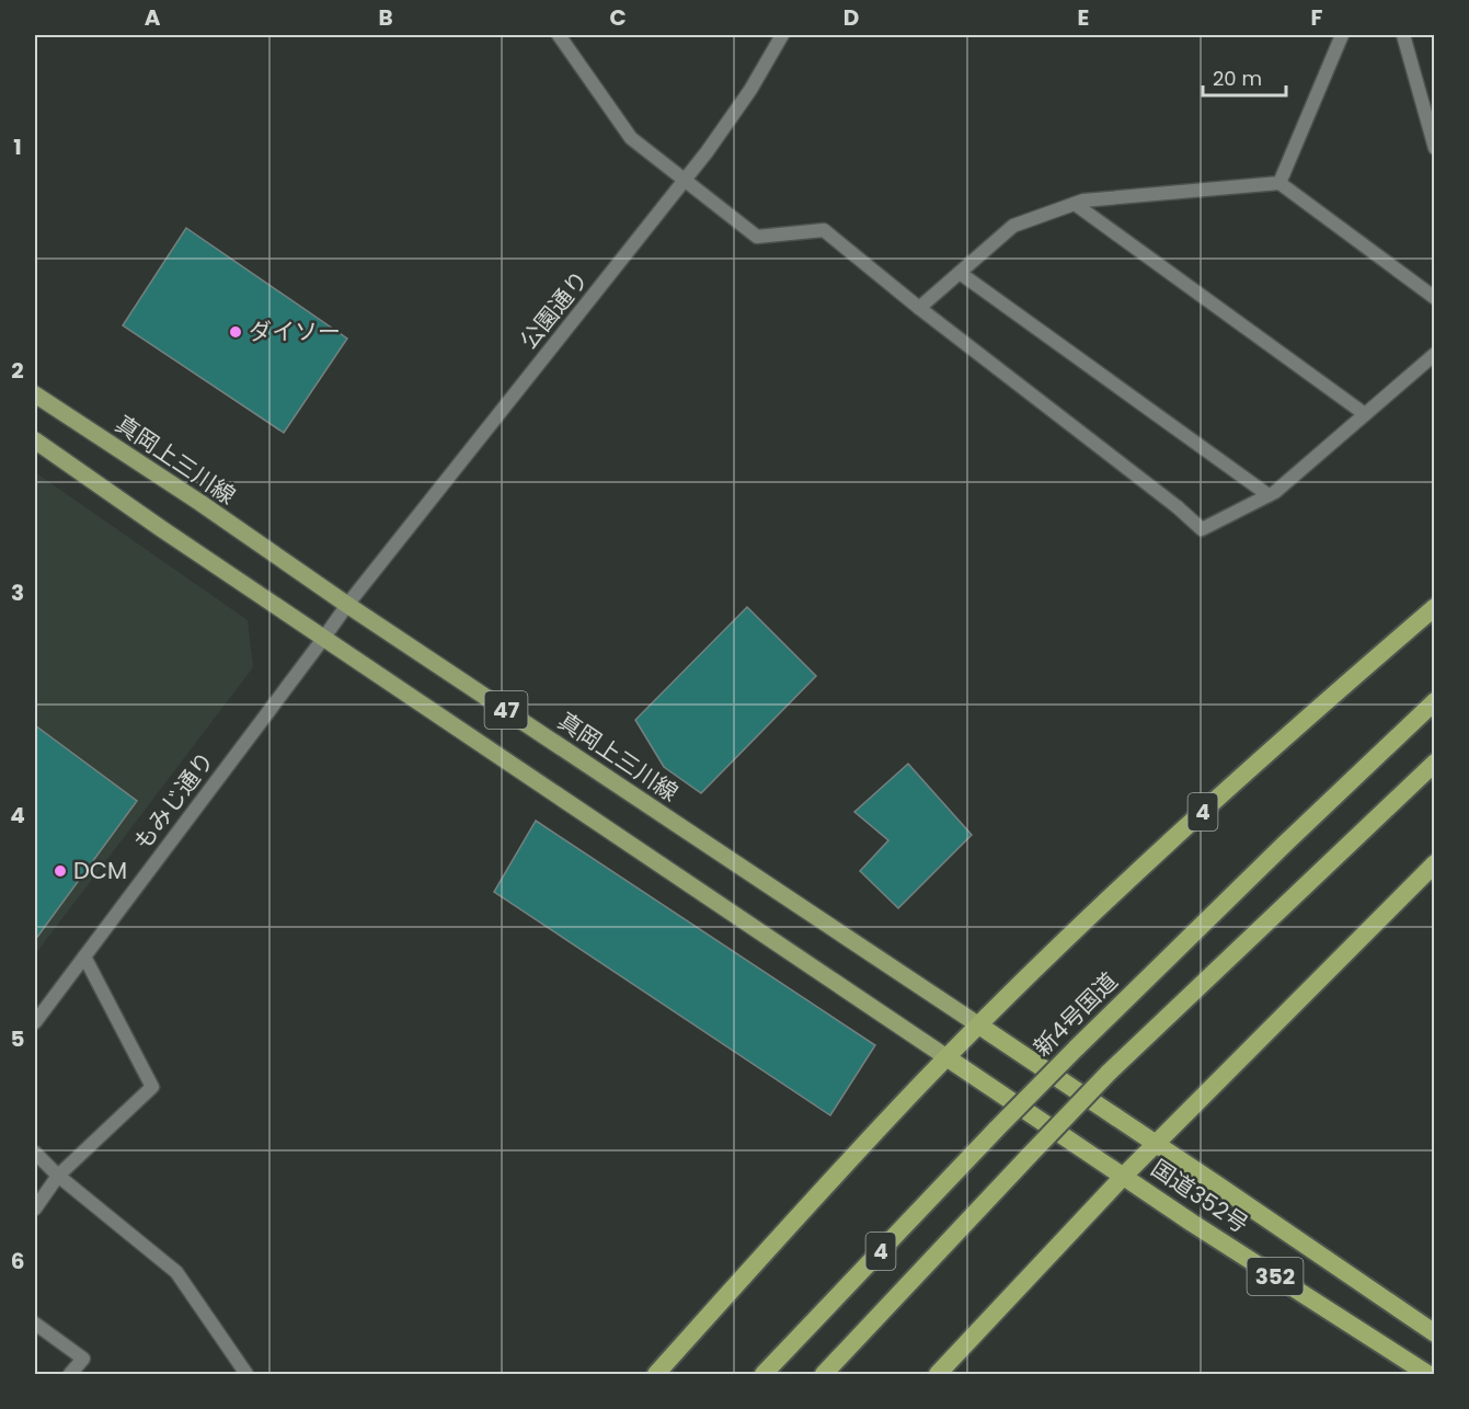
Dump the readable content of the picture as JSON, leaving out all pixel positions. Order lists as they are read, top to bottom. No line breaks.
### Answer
{"streets":{"highway":["4","新4号国道","国道352号","352"],"main road":["真岡上三川線","47"],"street":["公園通り","もみじ通り"]},"crossings":[["公園通り","真岡上三川線"],["公園通り","もみじ通り"],["真岡上三川線","もみじ通り"],["真岡上三川線","4"],["真岡上三川線","国道352号"],["47","もみじ通り"],["47","4"],["47","国道352号"],["4","国道352号"]],"places":["ダイソー","DCM"],"scale_bar":"20 m","grid":{"columns":["A","B","C","D","E","F"],"rows":["1","2","3","4","5","6"]}}
